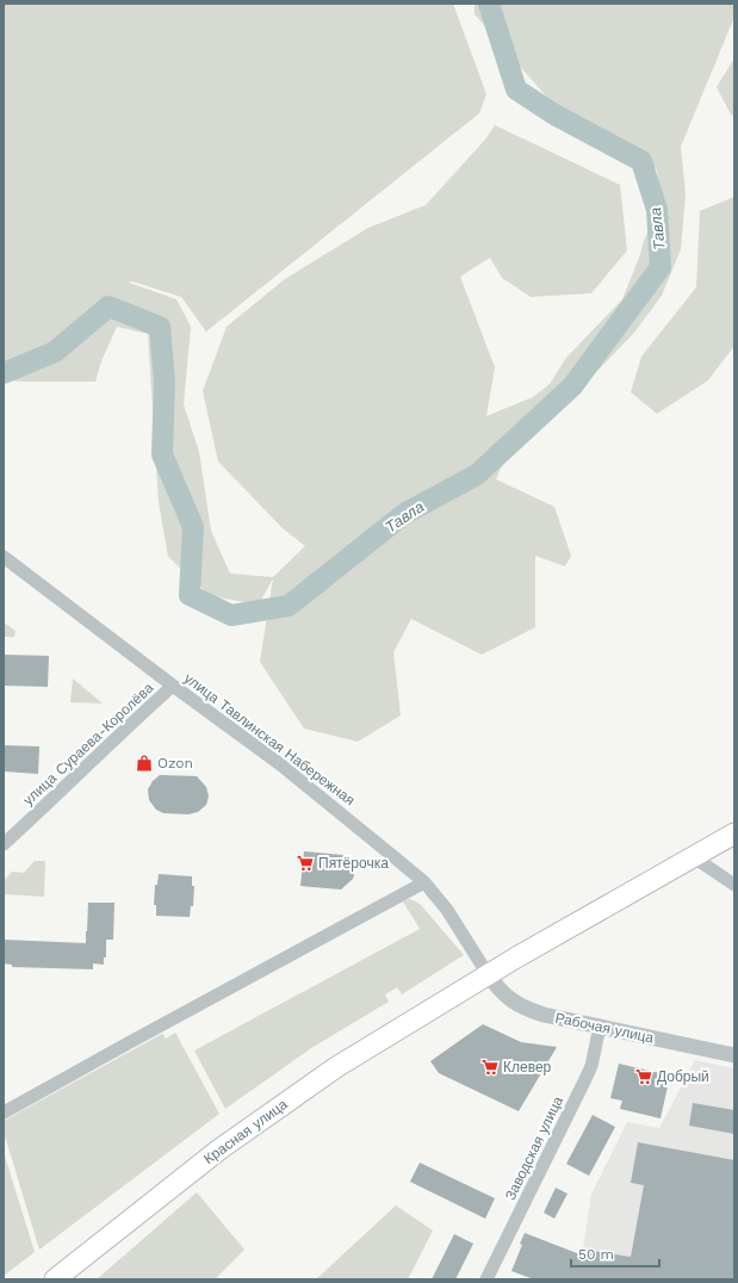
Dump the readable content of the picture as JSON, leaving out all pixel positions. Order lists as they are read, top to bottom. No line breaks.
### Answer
{"streets":{"main road":["Красная улица"],"street":["улица Тавлинская Набережная","улица Сураева-Королёва","Рабочая улица","Заводская улица"]},"crossings":[["улица Тавлинская Набережная","улица Сураева-Королёва"],["улица Тавлинская Набережная","Рабочая улица"],["улица Тавлинская Набережная","Красная улица"],["Рабочая улица","Красная улица"],["Рабочая улица","Заводская улица"]],"water":["Тавла"],"places":{"shop":["Ozon"],"supermarket":["Пятёрочка","Клевер","Добрый"]},"scale_bar":"50 m"}
